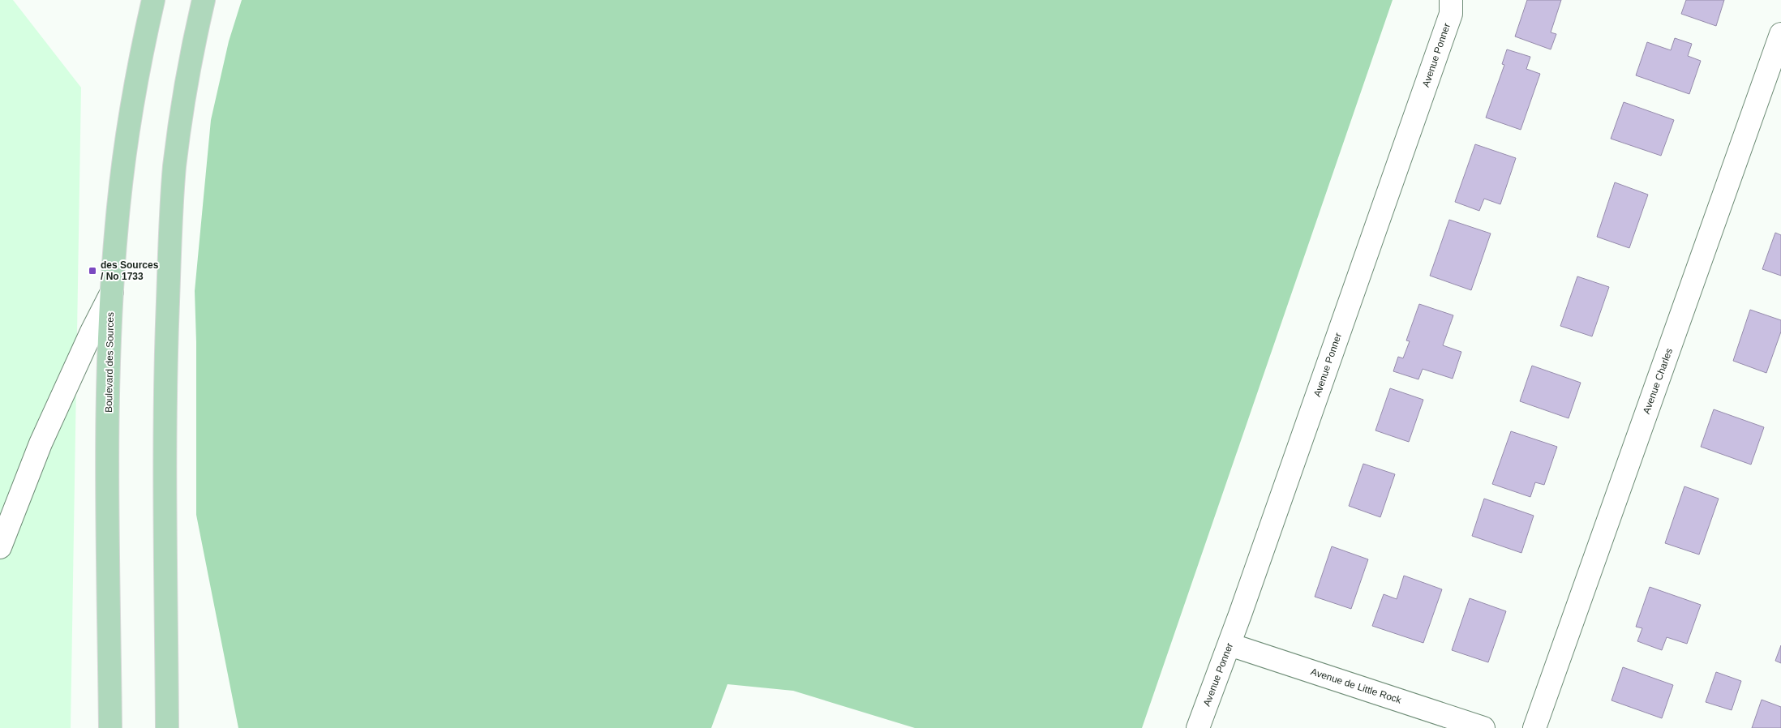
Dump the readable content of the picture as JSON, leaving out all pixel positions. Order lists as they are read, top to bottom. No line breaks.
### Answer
{"streets":{"main road":["Boulevard des Sources"],"street":["Avenue Ponner","Avenue Charles","Avenue de Little Rock"]},"crossings":[["Avenue Ponner","Avenue de Little Rock"]],"places":{"transit":["des Sources / No 1733"]}}
